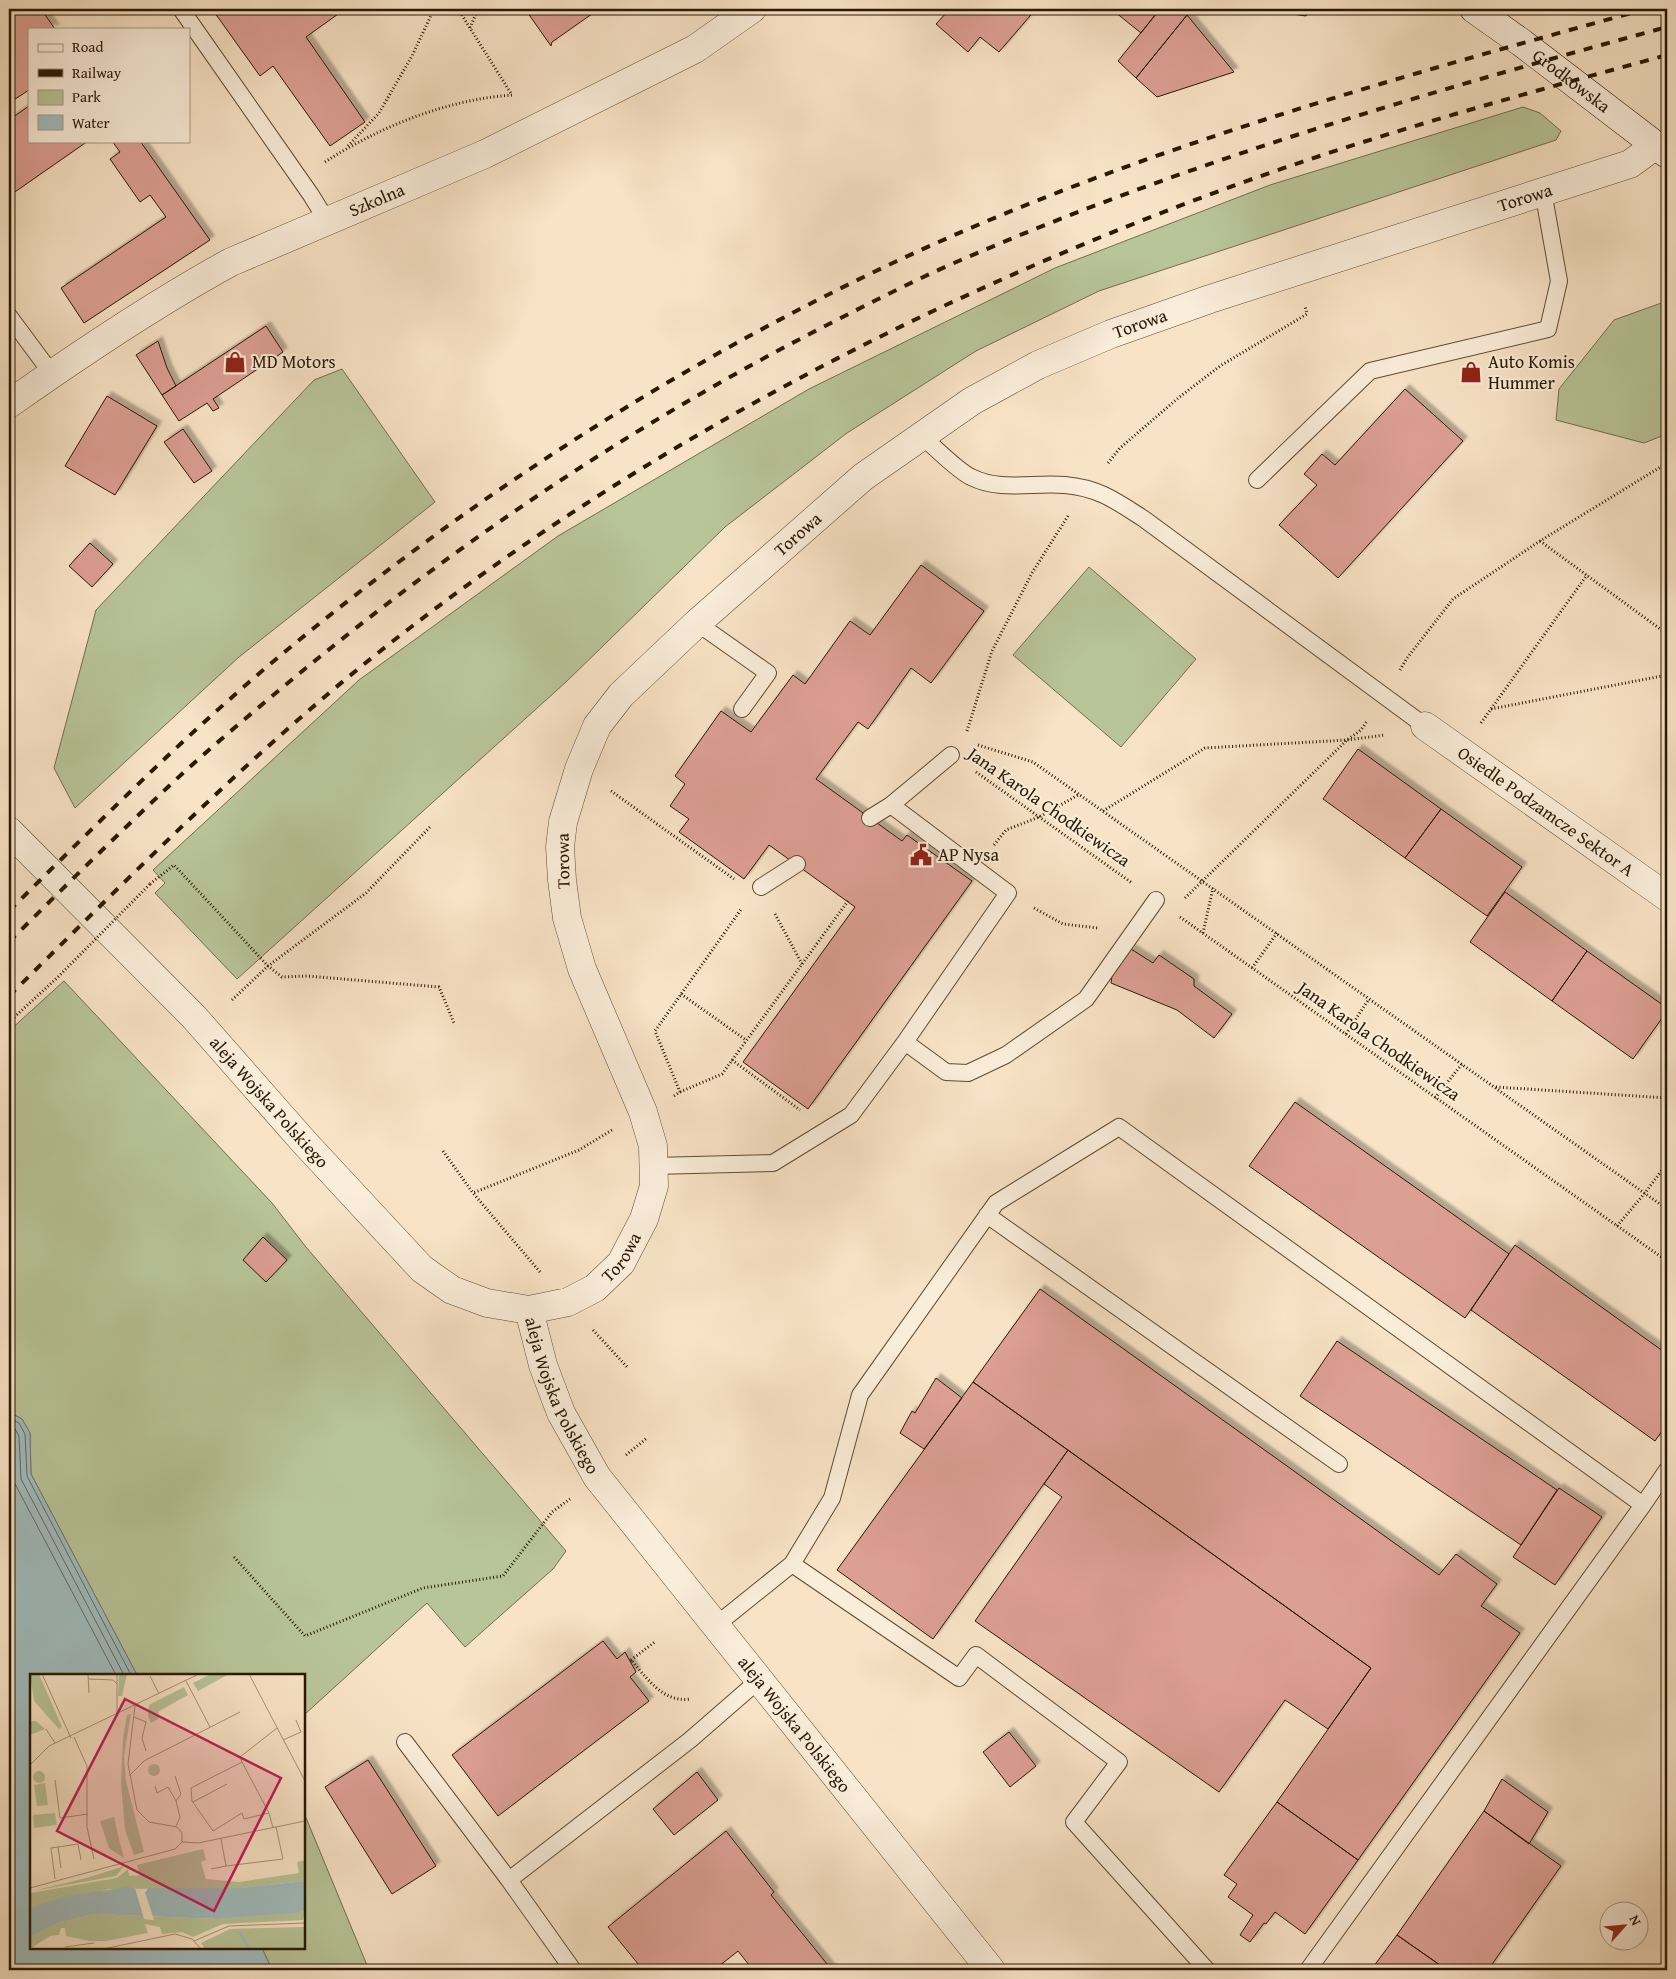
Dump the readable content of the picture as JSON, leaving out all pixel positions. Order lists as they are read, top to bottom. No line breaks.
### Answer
{"streets":{"street":["Grodkowska","Torowa","Szkolna","Osiedle Podzamcze Sektor A","aleja Wojska Polskiego"],"path":["Jana Karola Chodkiewicza"]},"crossings":[["Grodkowska","Torowa"],["Torowa","aleja Wojska Polskiego"]],"places":{"shop":["MD Motors","Auto Komis Hummer"],"public building":["AP Nysa"]},"legend":["Road","Railway","Park","Water"],"north":"top right"}
